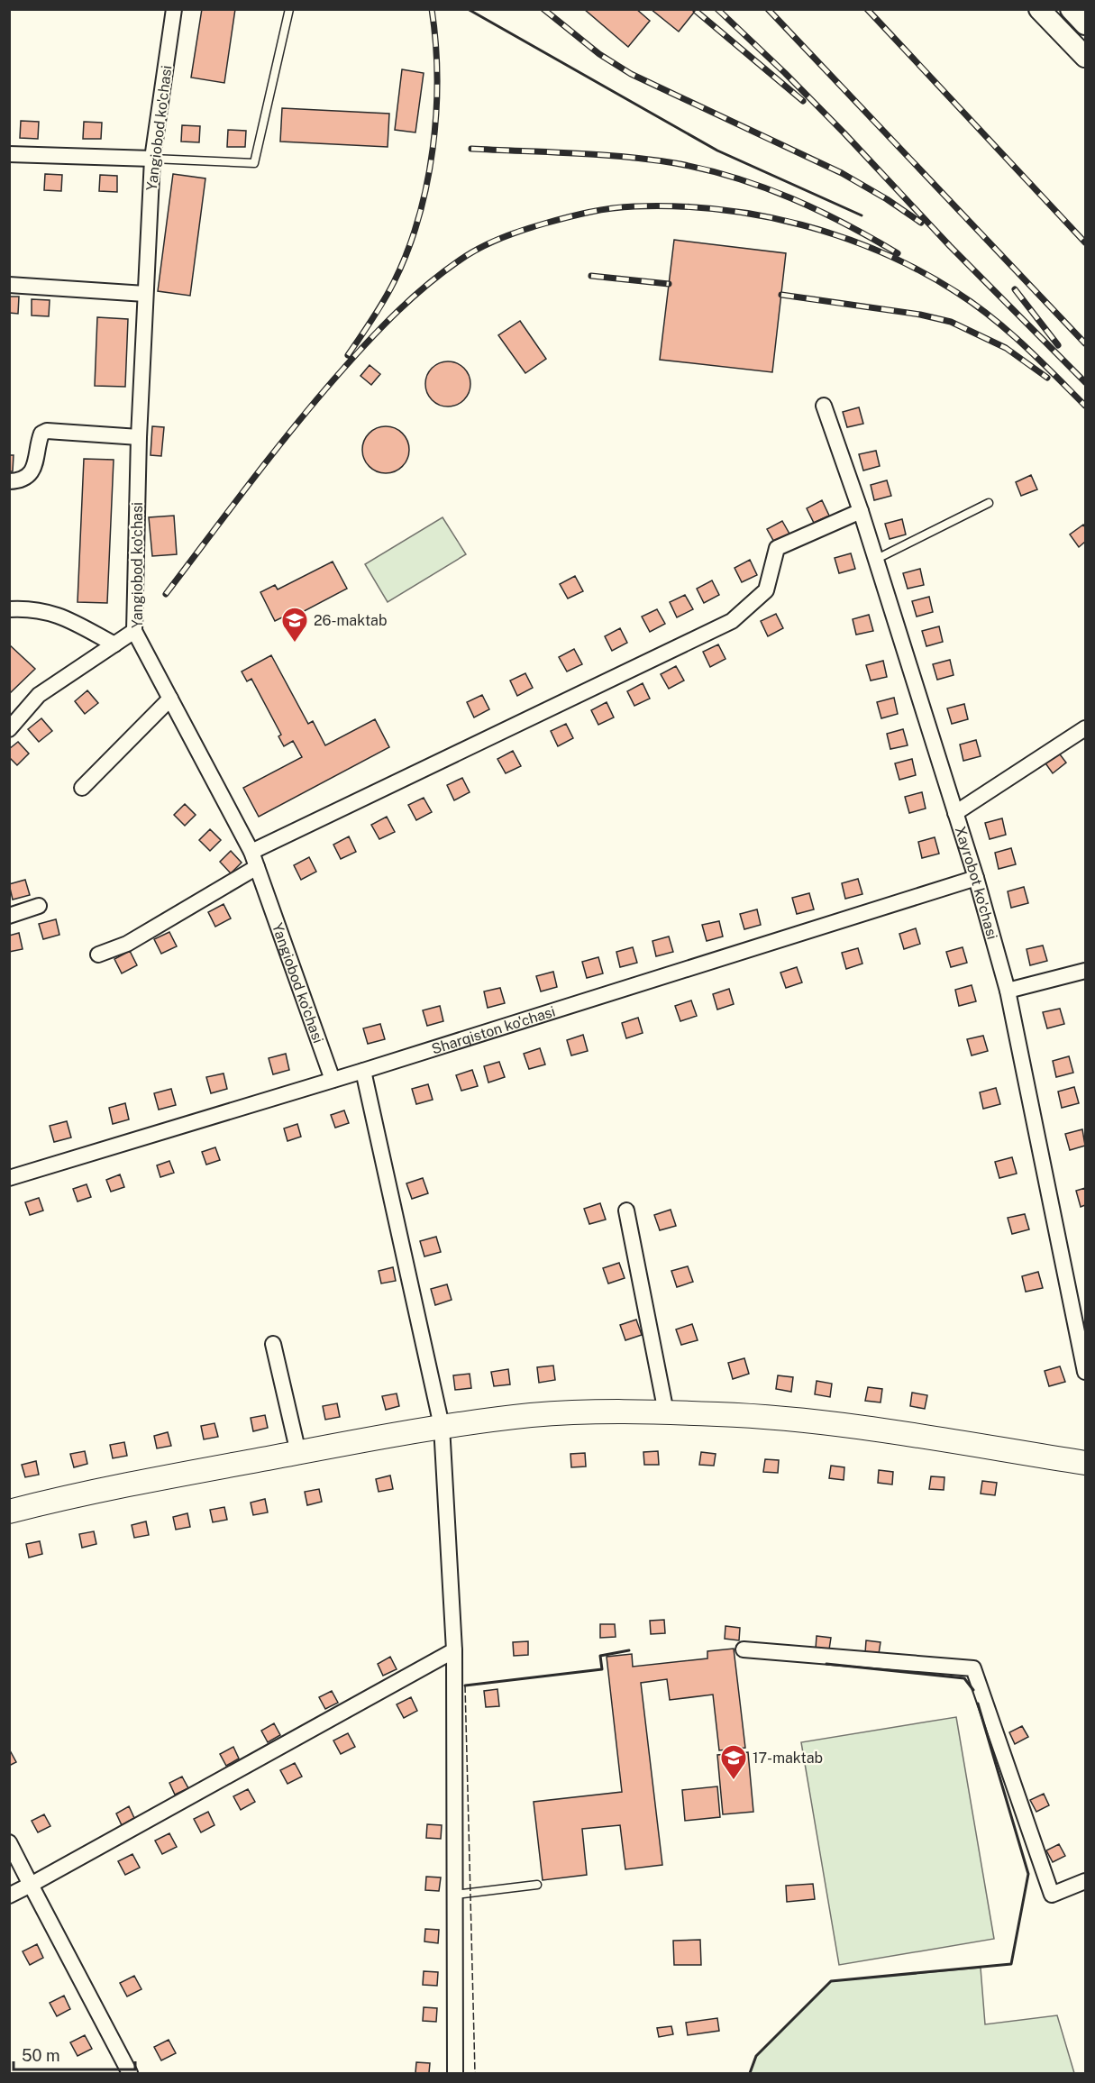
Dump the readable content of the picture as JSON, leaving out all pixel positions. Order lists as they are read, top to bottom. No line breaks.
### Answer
{"streets":{"street":["Yangiobod ko'chasi","Xayrobot ko'chasi","Sharqiston ko'chasi"]},"crossings":[["Yangiobod ko'chasi","Sharqiston ko'chasi"],["Xayrobot ko'chasi","Sharqiston ko'chasi"]],"places":{"school or university":["26-maktab","17-maktab"]},"scale_bar":"50 m"}
